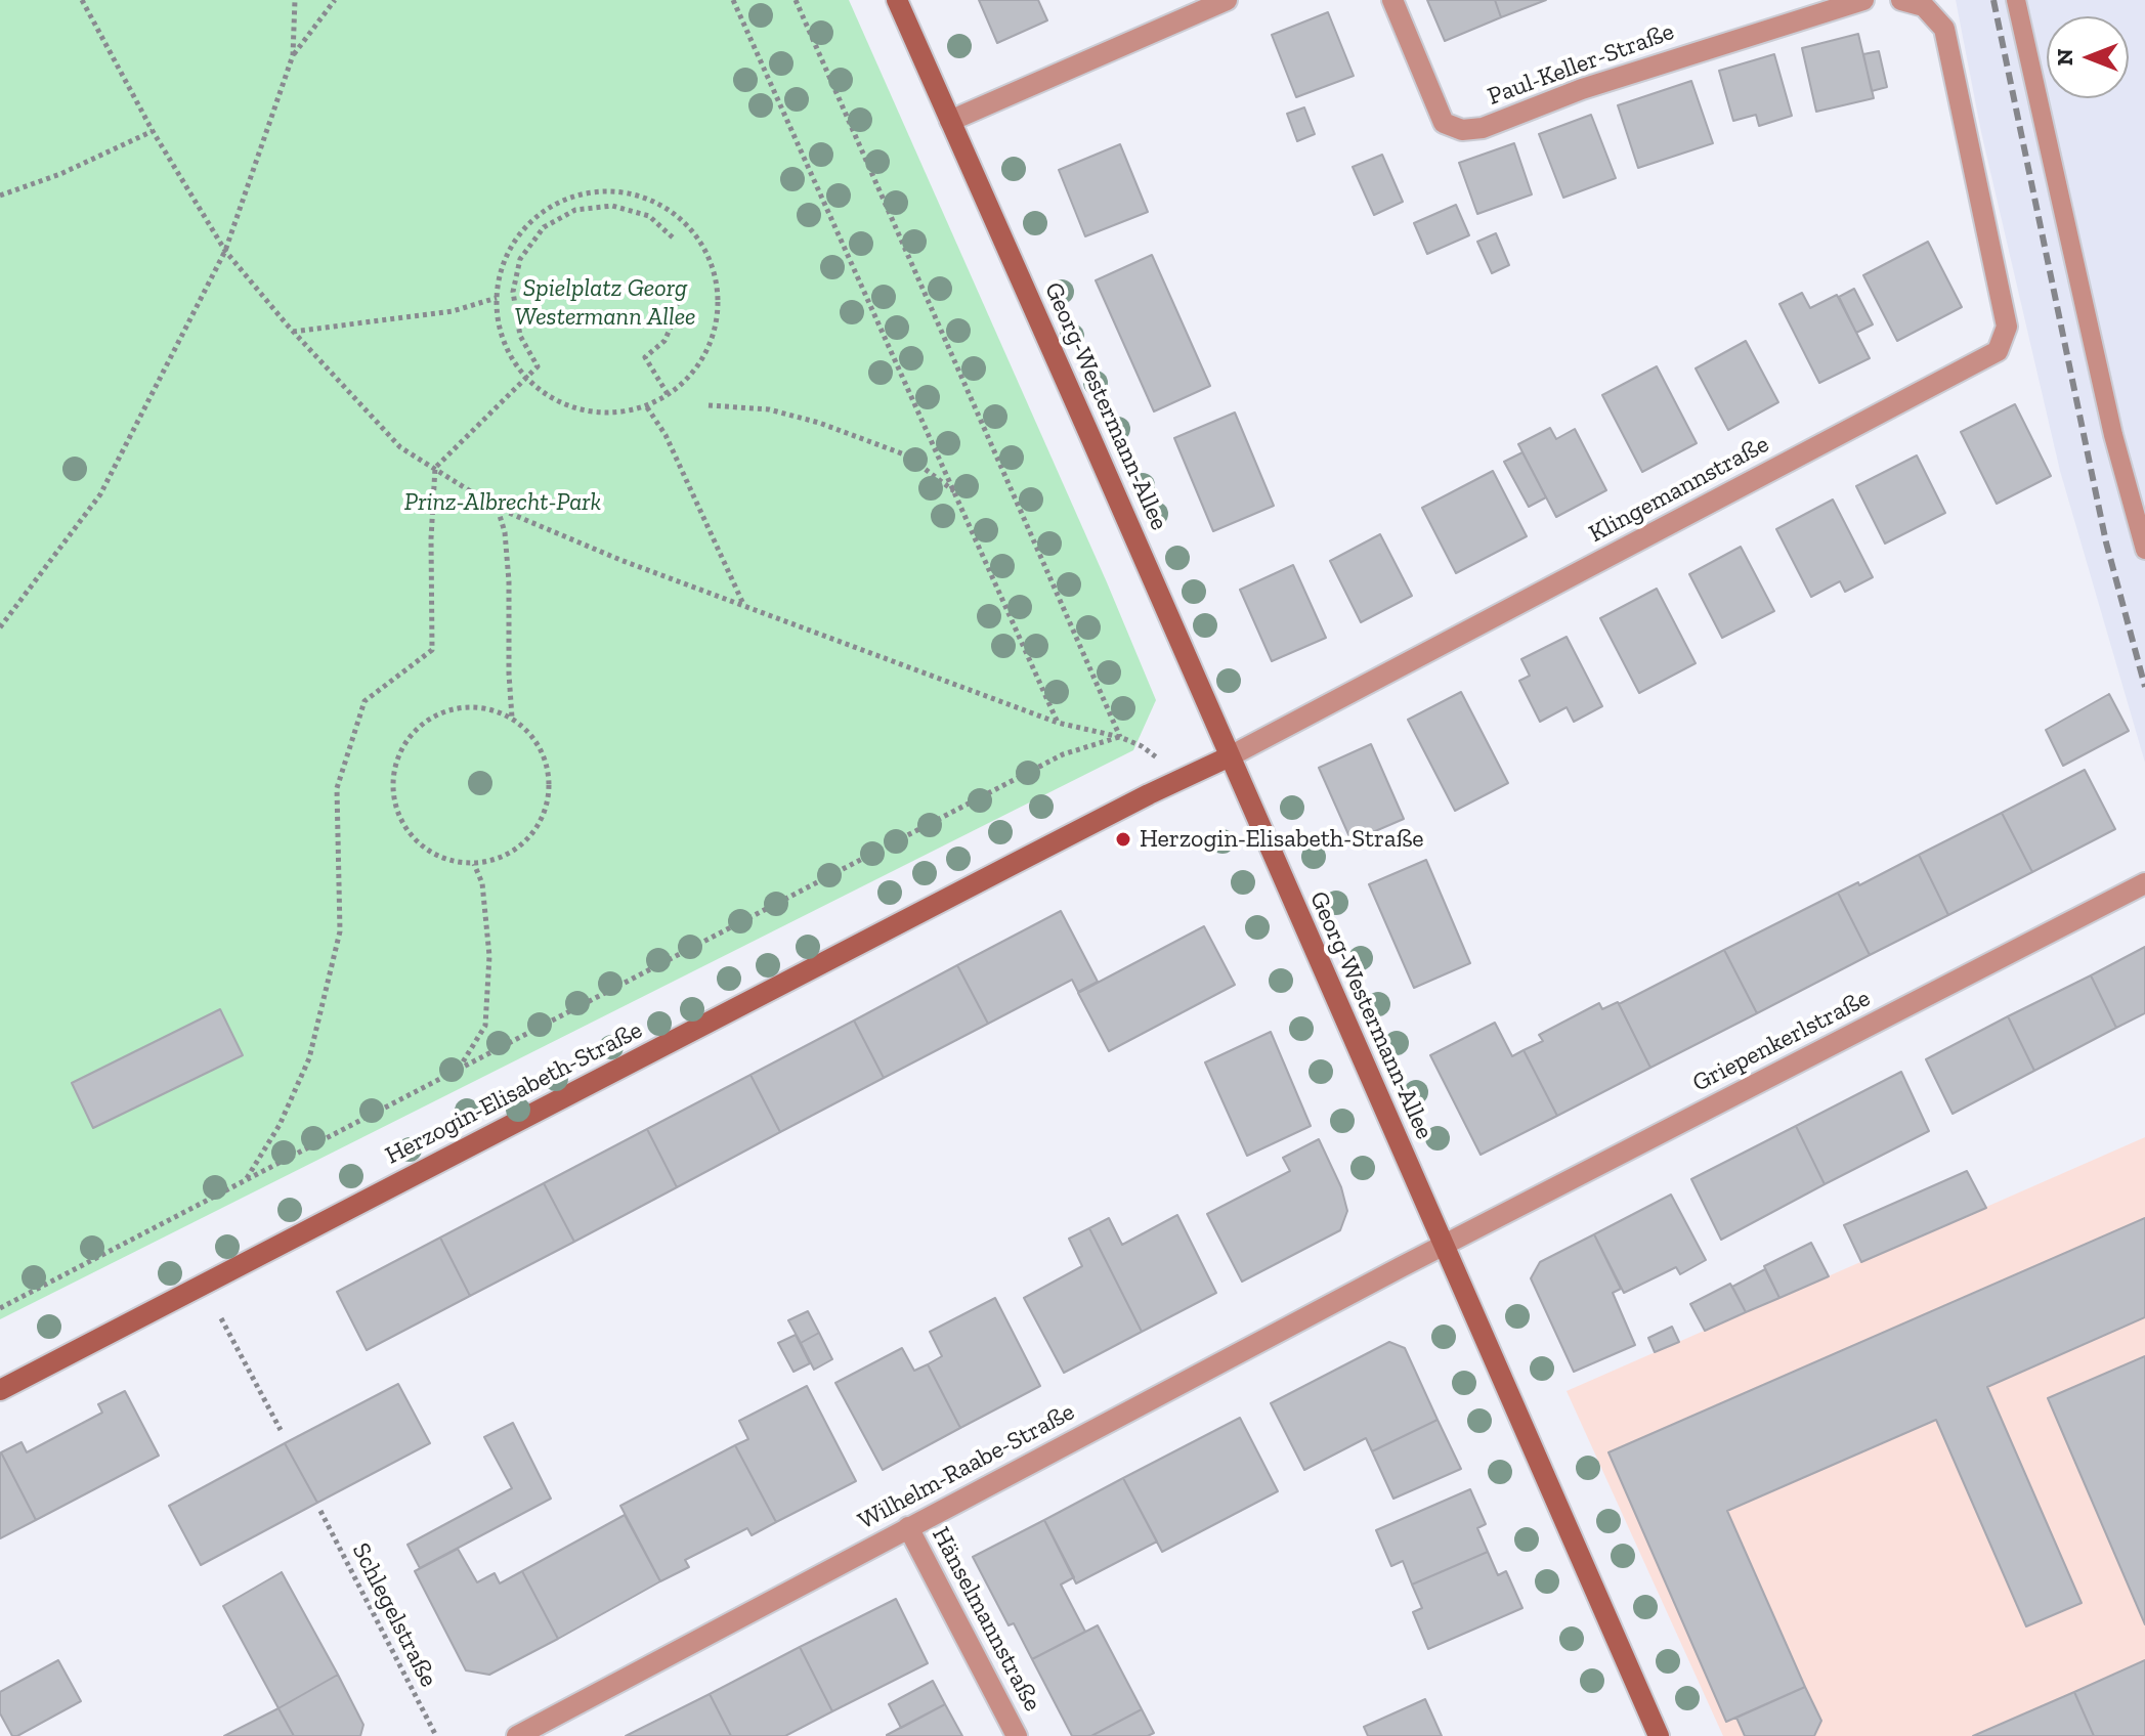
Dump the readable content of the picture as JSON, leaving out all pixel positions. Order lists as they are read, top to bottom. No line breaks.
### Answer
{"streets":{"street":["Paul-Keller-Straße","Georg-Westermann-Allee","Klingemannstraße","Griepenkerlstraße","Herzogin-Elisabeth-Straße","Wilhelm-Raabe-Straße","Hänselmannstraße"],"path":["Schlegelstraße"]},"crossings":[["Georg-Westermann-Allee","Klingemannstraße"],["Georg-Westermann-Allee","Griepenkerlstraße"],["Georg-Westermann-Allee","Herzogin-Elisabeth-Straße"],["Georg-Westermann-Allee","Wilhelm-Raabe-Straße"],["Klingemannstraße","Herzogin-Elisabeth-Straße"],["Griepenkerlstraße","Wilhelm-Raabe-Straße"],["Wilhelm-Raabe-Straße","Hänselmannstraße"]],"parks":["Spielplatz Georg Westermann Allee","Prinz-Albrecht-Park"],"places":["Herzogin-Elisabeth-Straße"],"north":"left"}
